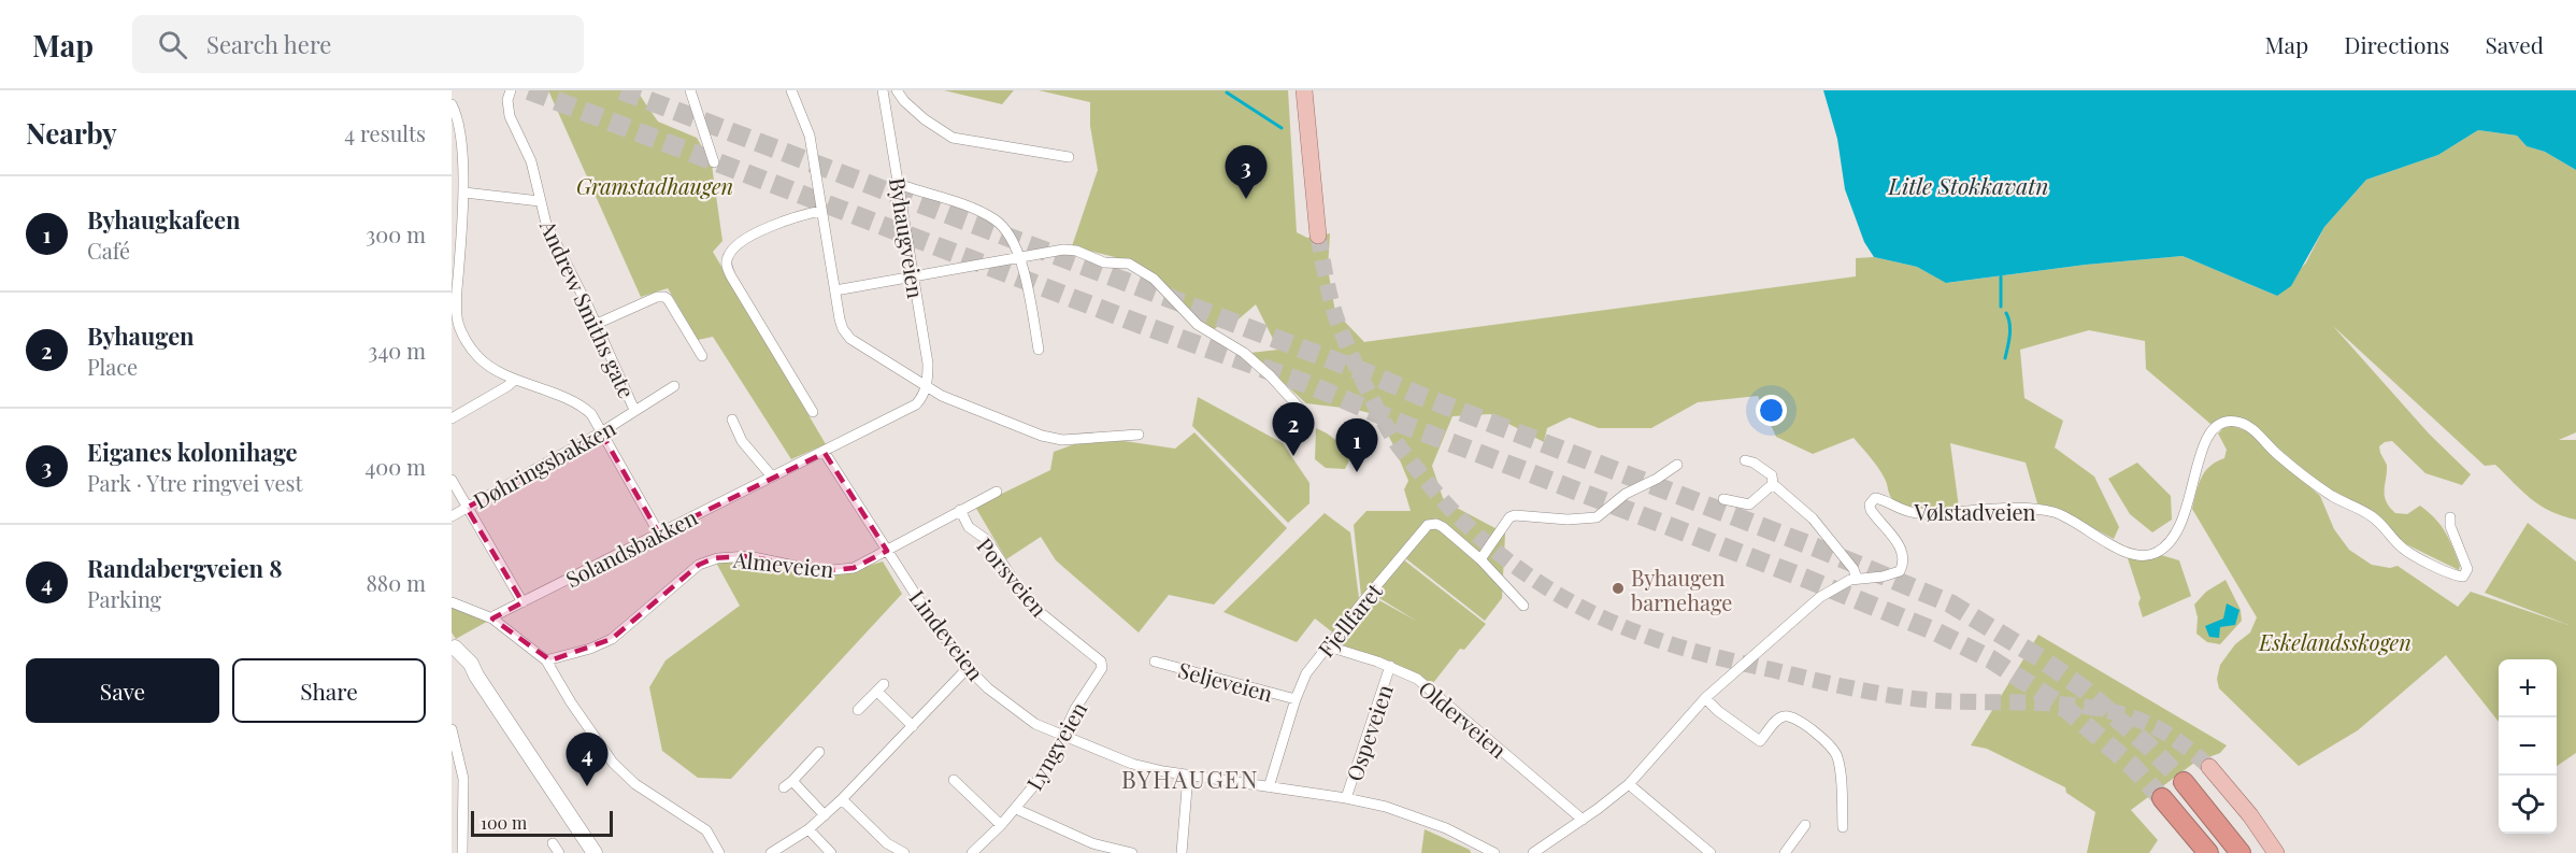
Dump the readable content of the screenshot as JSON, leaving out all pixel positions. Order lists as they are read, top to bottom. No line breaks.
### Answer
{"streets":{"street":["Byhaugveien","Andrew Smiths gate","Døhringsbakken","Vølstadveien","Solandsbakken","Almeveien","Porsveien","Fjellfaret","Lindeveien","Seljeveien","Olderveien","Ospeveien","Lyngveien"]},"crossings":[["Byhaugveien","Solandsbakken"],["Andrew Smiths gate","Døhringsbakken"],["Vølstadveien","Olderveien"],["Solandsbakken","Lindeveien"],["Almeveien","Porsveien"],["Almeveien","Lindeveien"],["Porsveien","Lyngveien"],["Fjellfaret","Lindeveien"],["Fjellfaret","Seljeveien"],["Fjellfaret","Olderveien"],["Lindeveien","Ospeveien"],["Lindeveien","Lyngveien"],["Olderveien","Ospeveien"]],"districts":["BYHAUGEN"],"water":["Litle Stokkavatn"],"parks":["Gramstadhaugen","Eskelandsskogen"],"places":["Byhaugen barnehage"],"scale_bar":"100 m","page":{"header":"Map","search":"Search here","nav":["Map","Directions","Saved"],"heading":["Nearby","4 results"],"pins":["3","2","1","4"],"list":[{"mark":"1","name":"Byhaugkafeen","note":"Café","value":"300 m"},{"mark":"2","name":"Byhaugen","note":"Place","value":"340 m"},{"mark":"3","name":"Eiganes kolonihage","note":"Park · Ytre ringvei vest","value":"400 m"},{"mark":"4","name":"Randabergveien 8","note":"Parking","value":"880 m"}],"buttons":["Save","Share"],"map_buttons":["+","−"],"scale":"100 m"}}
